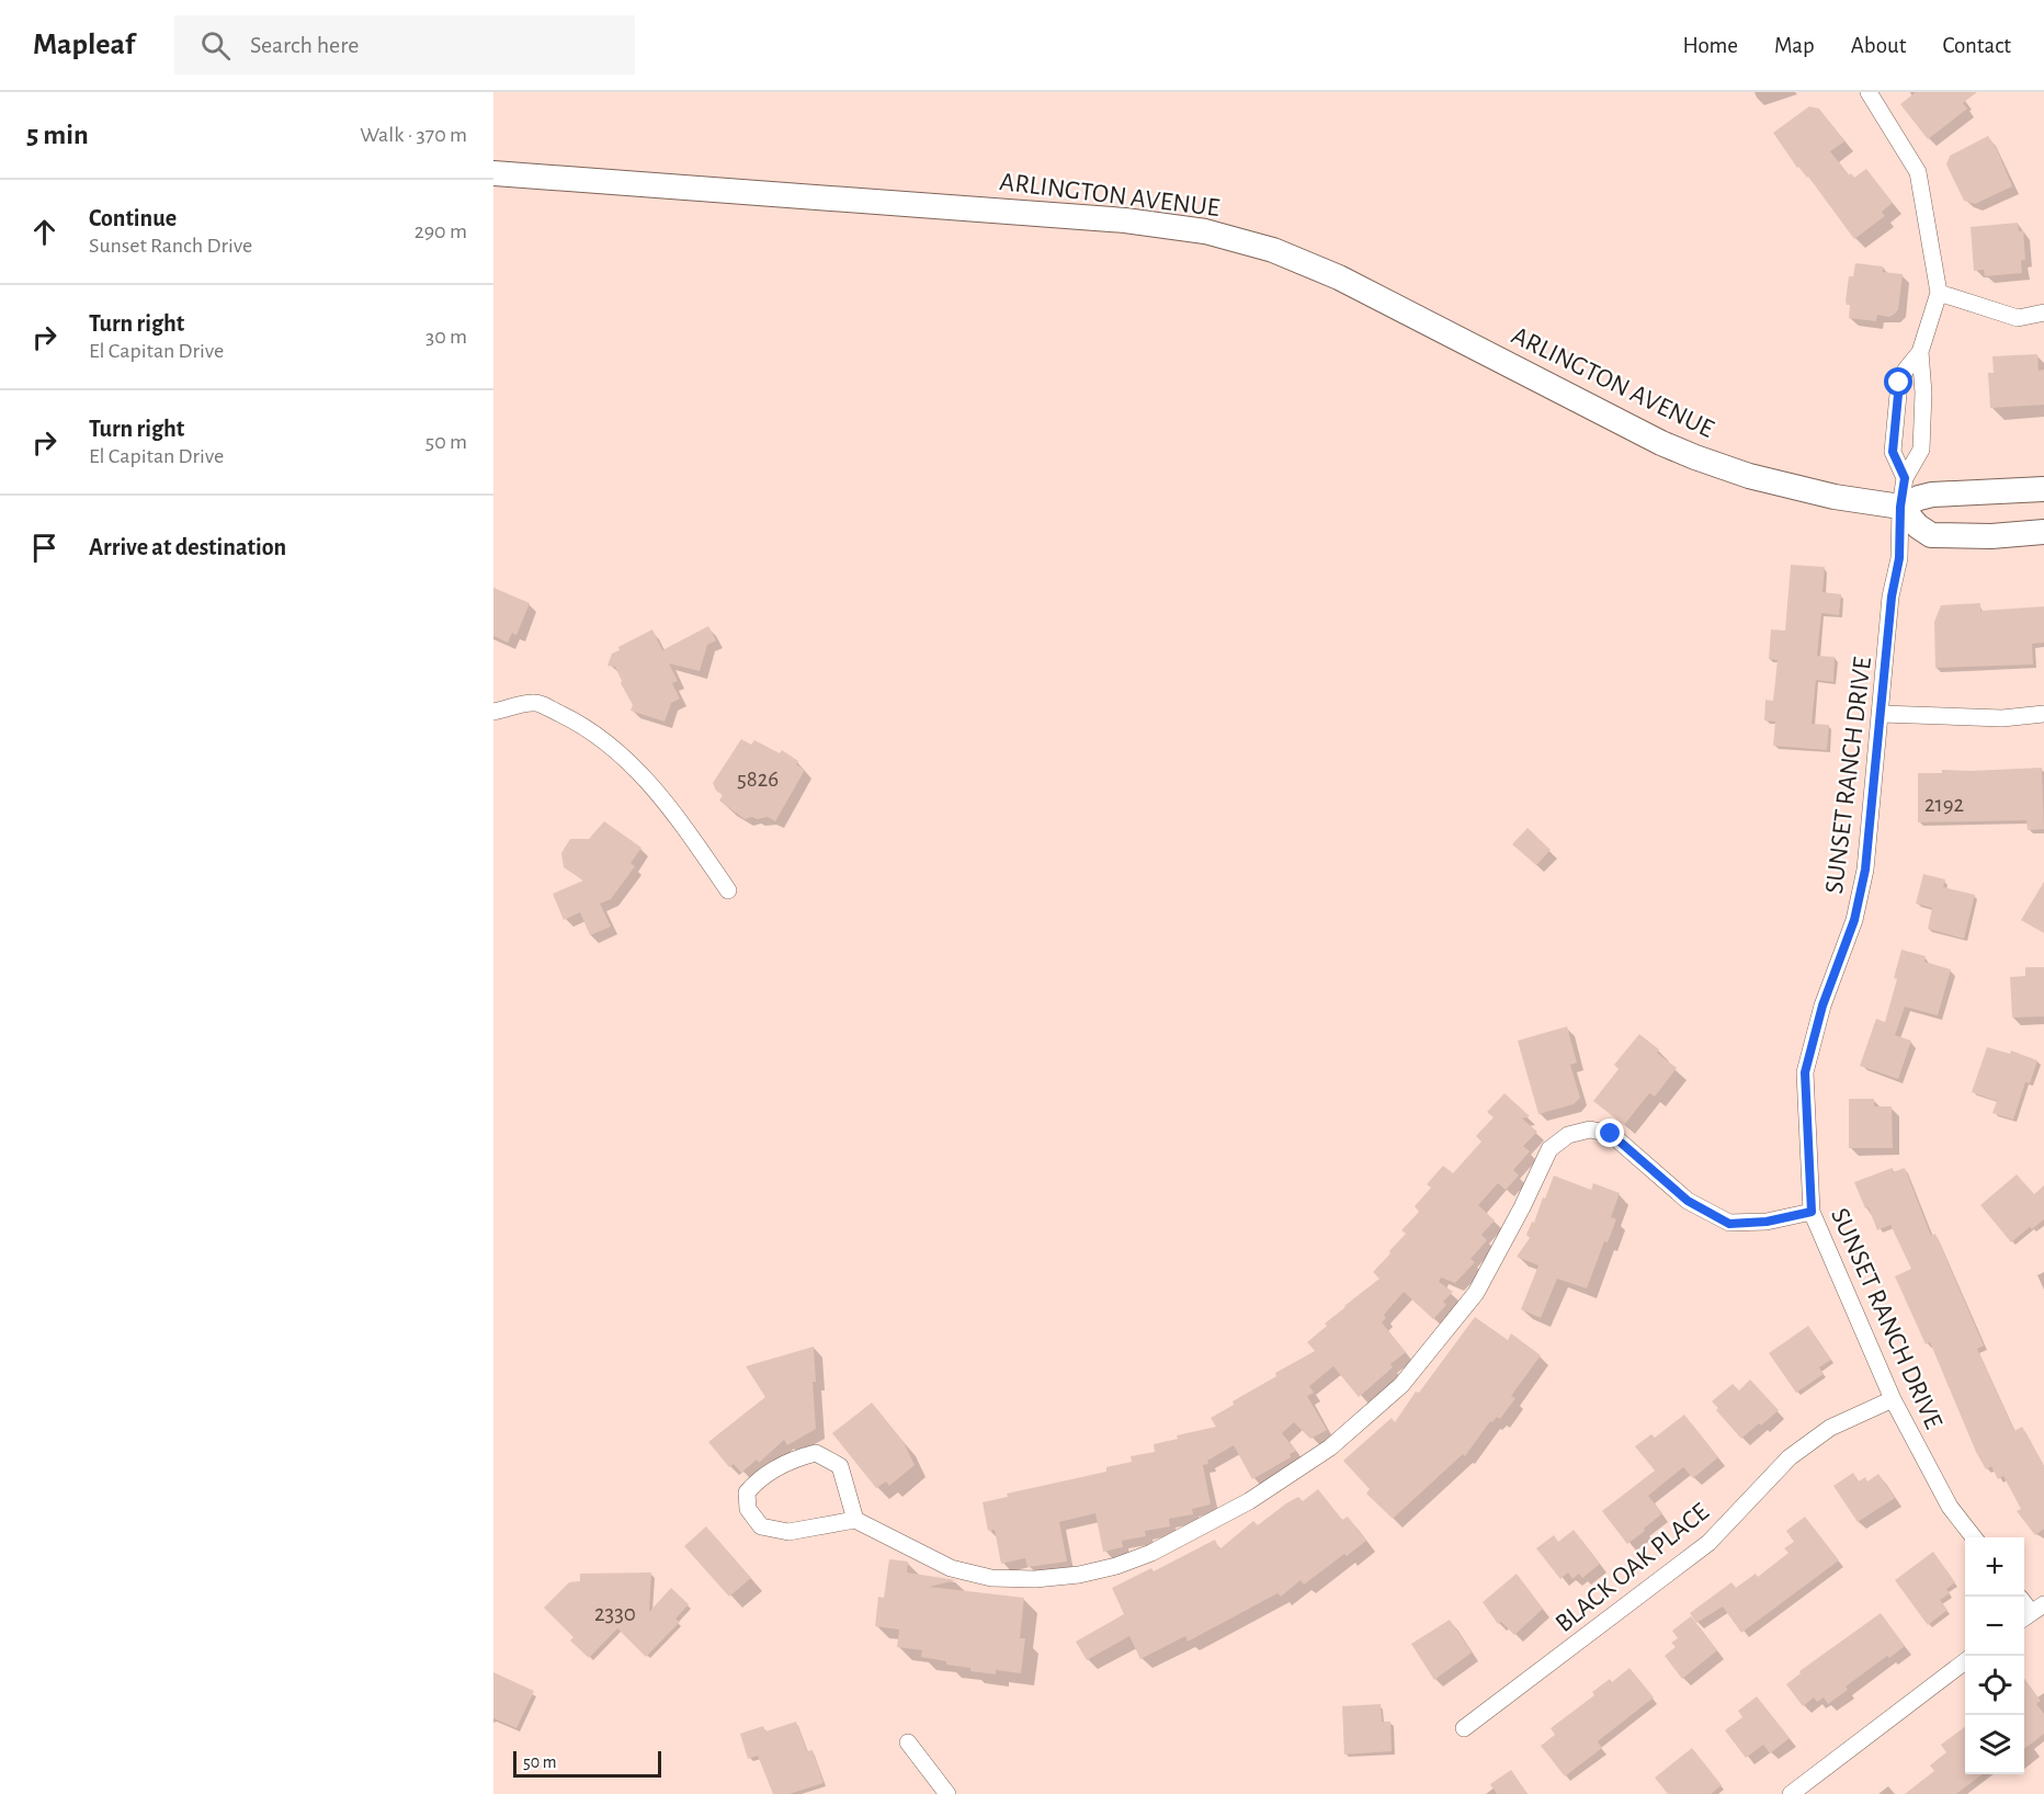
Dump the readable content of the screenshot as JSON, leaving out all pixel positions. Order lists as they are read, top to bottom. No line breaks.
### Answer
{"streets":{"main road":["ARLINGTON AVENUE"],"street":["SUNSET RANCH DRIVE","BLACK OAK PLACE"]},"crossings":[["ARLINGTON AVENUE","SUNSET RANCH DRIVE"],["SUNSET RANCH DRIVE","BLACK OAK PLACE"]],"house_numbers":["5826","2192","2330"],"scale_bar":"50 m","page":{"header":"Mapleaf","search":"Search here","nav":["Home","Map","About","Contact"],"heading":["5 min","Walk · 370 m"],"list":[["Continue","Sunset Ranch Drive","290 m"],["Turn right","El Capitan Drive","30 m"],["Turn right","El Capitan Drive","50 m"],"Arrive at destination"],"map_buttons":["+","−"],"scale":"50 m"}}
